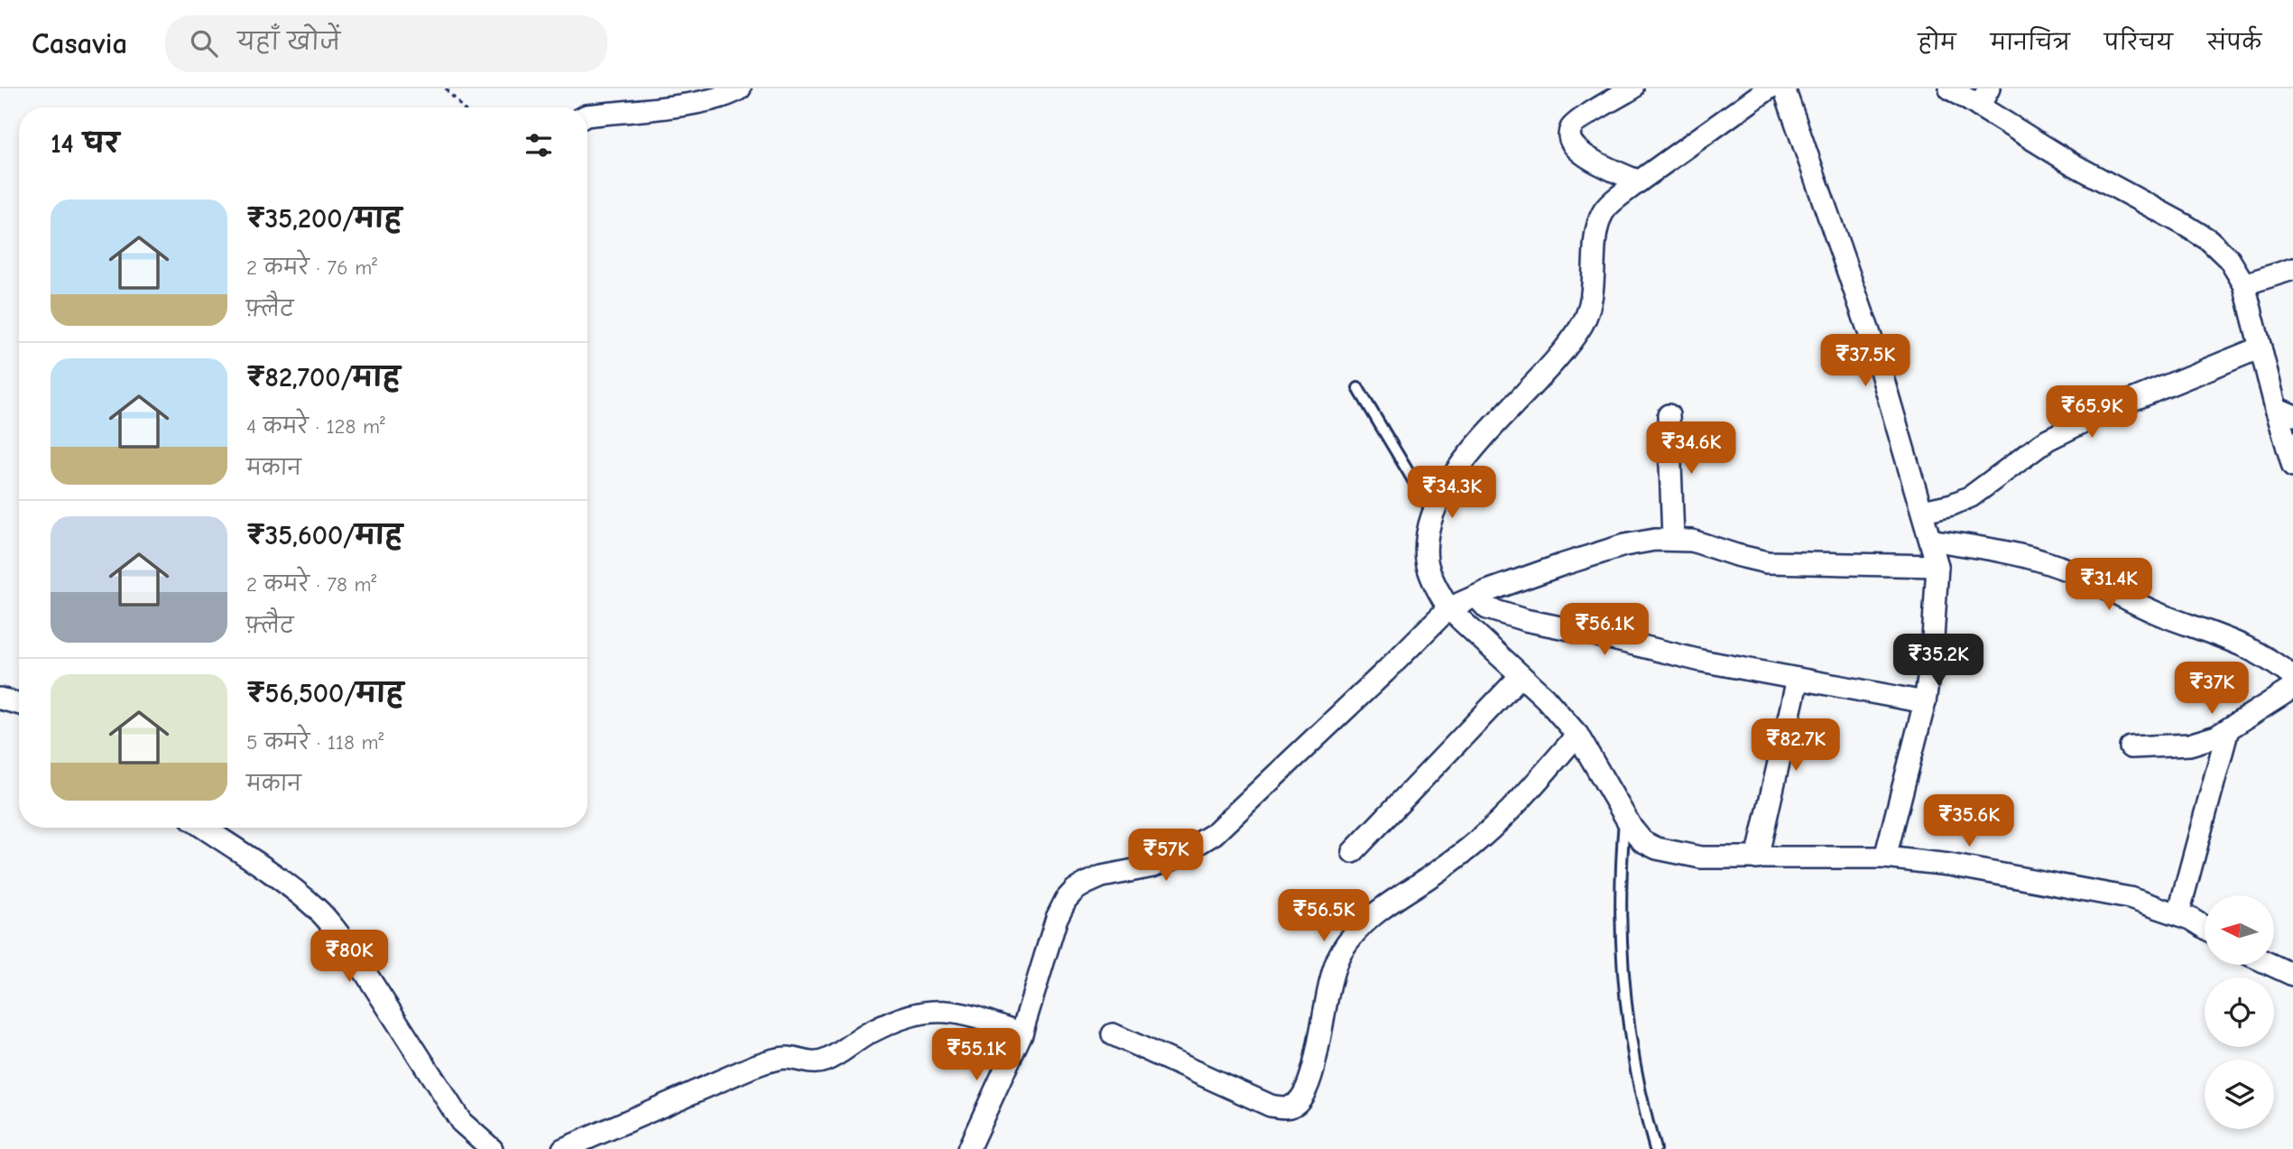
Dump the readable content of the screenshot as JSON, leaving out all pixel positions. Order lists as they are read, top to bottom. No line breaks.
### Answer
{"north":"left","page":{"header":"Casavia","search":"यहाँ खोजें","nav":["होम","मानचित्र","परिचय","संपर्क"],"heading":"14 घर","list":[{"name":"₹35,200/माह","note":"2 कमरे · 76 m² · फ़्लैट"},{"name":"₹82,700/माह","note":"4 कमरे · 128 m² · मकान"},{"name":"₹35,600/माह","note":"2 कमरे · 78 m² · फ़्लैट"},{"name":"₹56,500/माह","note":"5 कमरे · 118 m² · मकान"}],"price":["₹37.5K","₹65.9K","₹34.6K","₹34.3K","₹31.4K","₹56.1K","₹35.2K","₹37K","₹82.7K","₹35.6K","₹57K","₹56.5K","₹80K","₹55.1K"]}}
